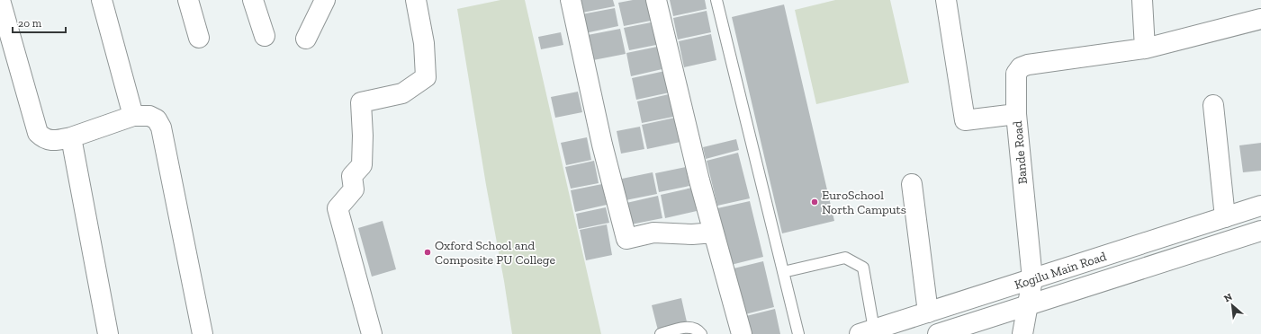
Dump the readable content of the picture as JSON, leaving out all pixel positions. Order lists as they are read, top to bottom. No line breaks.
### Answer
{"streets":{"street":["Bande Road","Kogilu Main Road"]},"crossings":[["Bande Road","Kogilu Main Road"]],"places":["EuroSchool North Camputs","Oxford School and Composite PU College"],"scale_bar":"20 m","north":"top left"}
